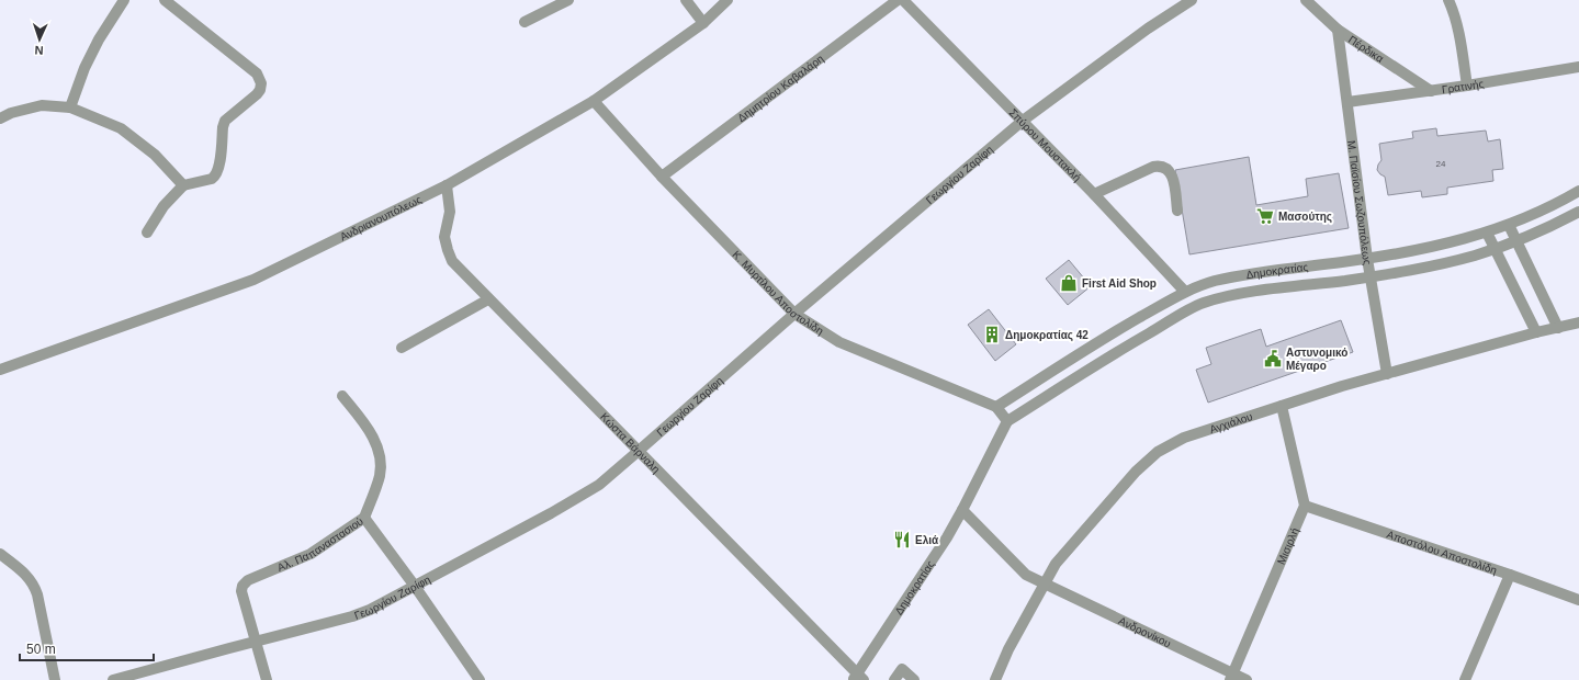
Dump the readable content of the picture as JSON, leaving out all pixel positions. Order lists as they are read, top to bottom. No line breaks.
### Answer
{"streets":{"street":["Πέρδικα","Γρατινής","Δημητρίου Καβαλάρη","Σπύρου Μουστακλή","Γεωργίου Ζαρίφη","Μ. Παϊσίου Σωζουπόλεως","Ανδριανουπόλεως","Δημοκρατίας","Κ. Μυρτίλου Αποστολίδη","Αγχιάλου","Κώστα Βάρναλη","Αλ. Παπαναστασιού","Μισιρλή","Αποστόλου Αποστολίδη","Ανδρονίκου"]},"crossings":[["Πέρδικα","Γρατινής"],["Πέρδικα","Μ. Παϊσίου Σωζουπόλεως"],["Γρατινής","Μ. Παϊσίου Σωζουπόλεως"],["Δημητρίου Καβαλάρη","Κ. Μυρτίλου Αποστολίδη"],["Σπύρου Μουστακλή","Γεωργίου Ζαρίφη"],["Σπύρου Μουστακλή","Δημοκρατίας"],["Γεωργίου Ζαρίφη","Κ. Μυρτίλου Αποστολίδη"],["Γεωργίου Ζαρίφη","Κώστα Βάρναλη"],["Γεωργίου Ζαρίφη","Αλ. Παπαναστασιού"],["Μ. Παϊσίου Σωζουπόλεως","Δημοκρατίας"],["Μ. Παϊσίου Σωζουπόλεως","Αγχιάλου"],["Ανδριανουπόλεως","Κ. Μυρτίλου Αποστολίδη"],["Ανδριανουπόλεως","Κώστα Βάρναλη"],["Δημοκρατίας","Κ. Μυρτίλου Αποστολίδη"],["Δημοκρατίας","Κώστα Βάρναλη"],["Δημοκρατίας","Ανδρονίκου"],["Αγχιάλου","Ανδρονίκου"],["Μισιρλή","Αποστόλου Αποστολίδη"],["Μισιρλή","Ανδρονίκου"]],"places":{"supermarket":["Μασούτης"],"shop":["First Aid Shop"],"building":["Δημοκρατίας 42"],"public building":["Αστυνομικό Μέγαρο"],"restaurant":["Ελιά"]},"house_numbers":["24"],"scale_bar":"50 m","north":"bottom"}
